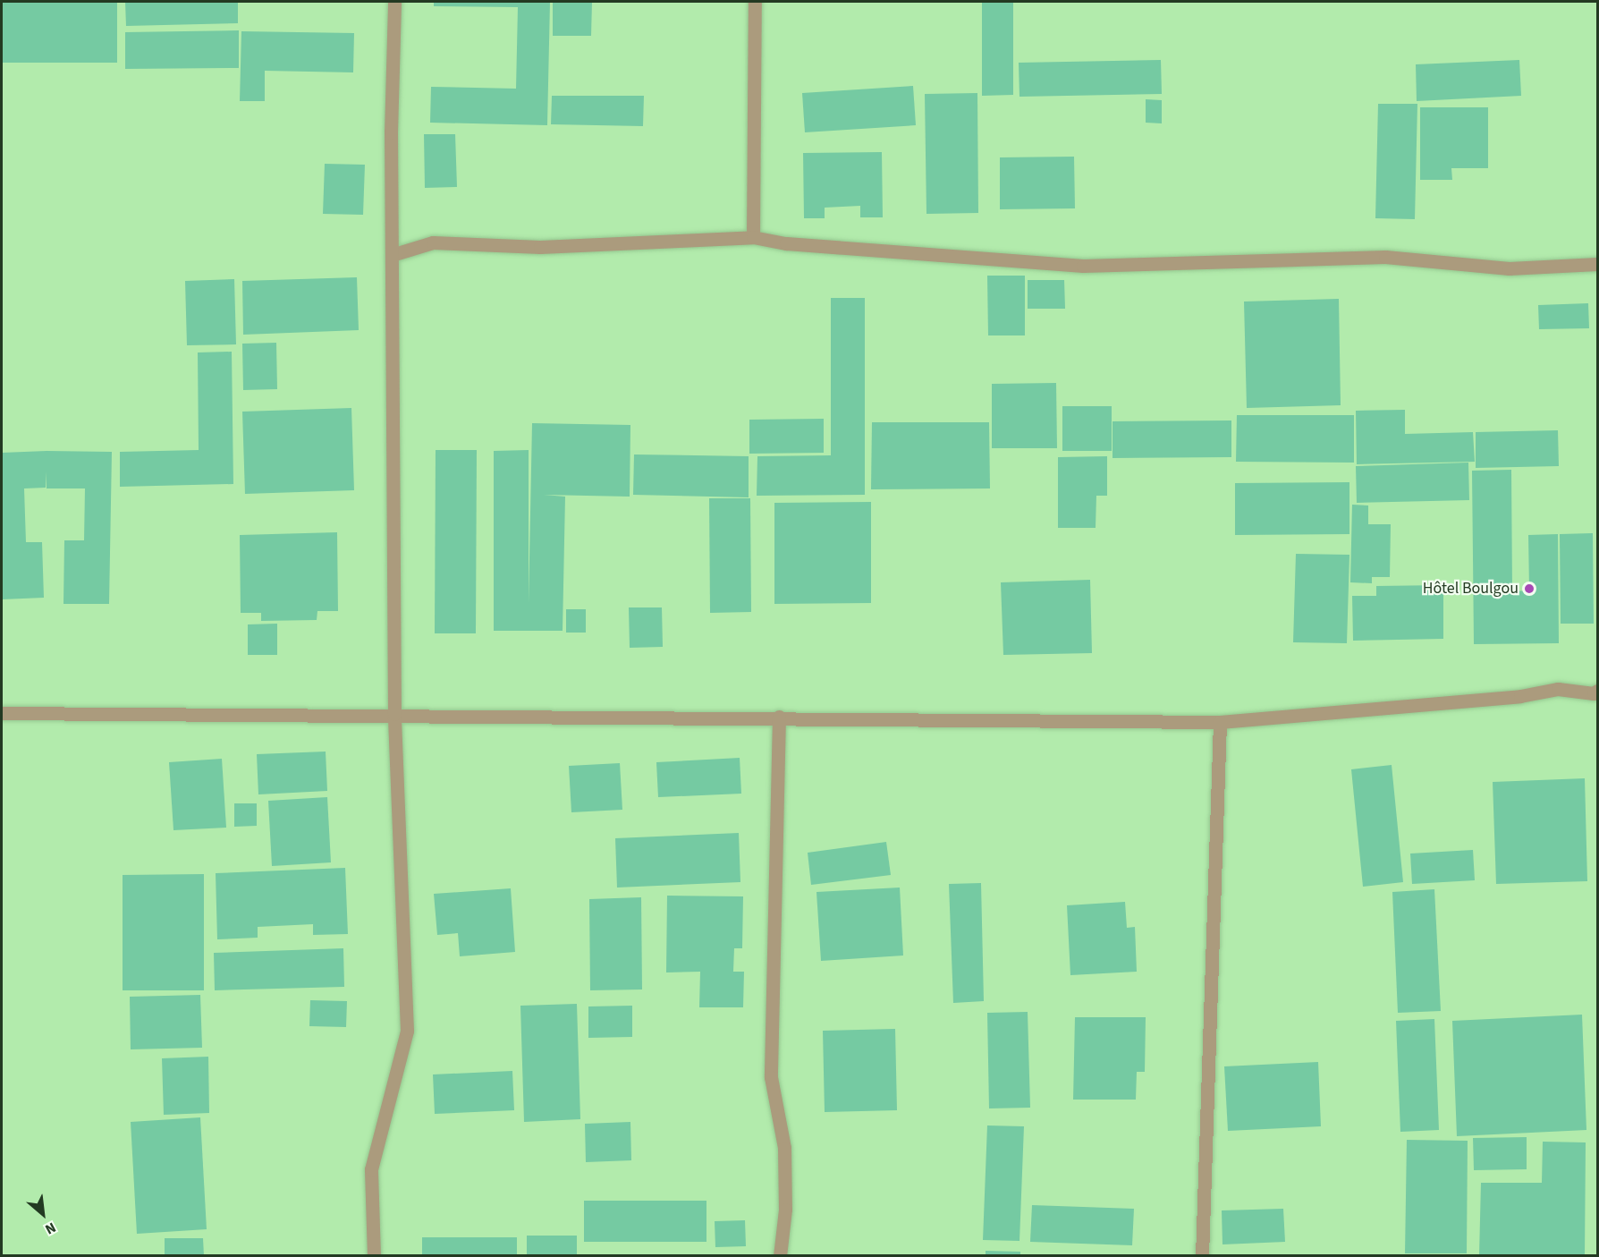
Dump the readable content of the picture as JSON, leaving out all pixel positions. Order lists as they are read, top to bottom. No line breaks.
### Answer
{"places":["Hôtel Boulgou"],"north":"bottom right"}
